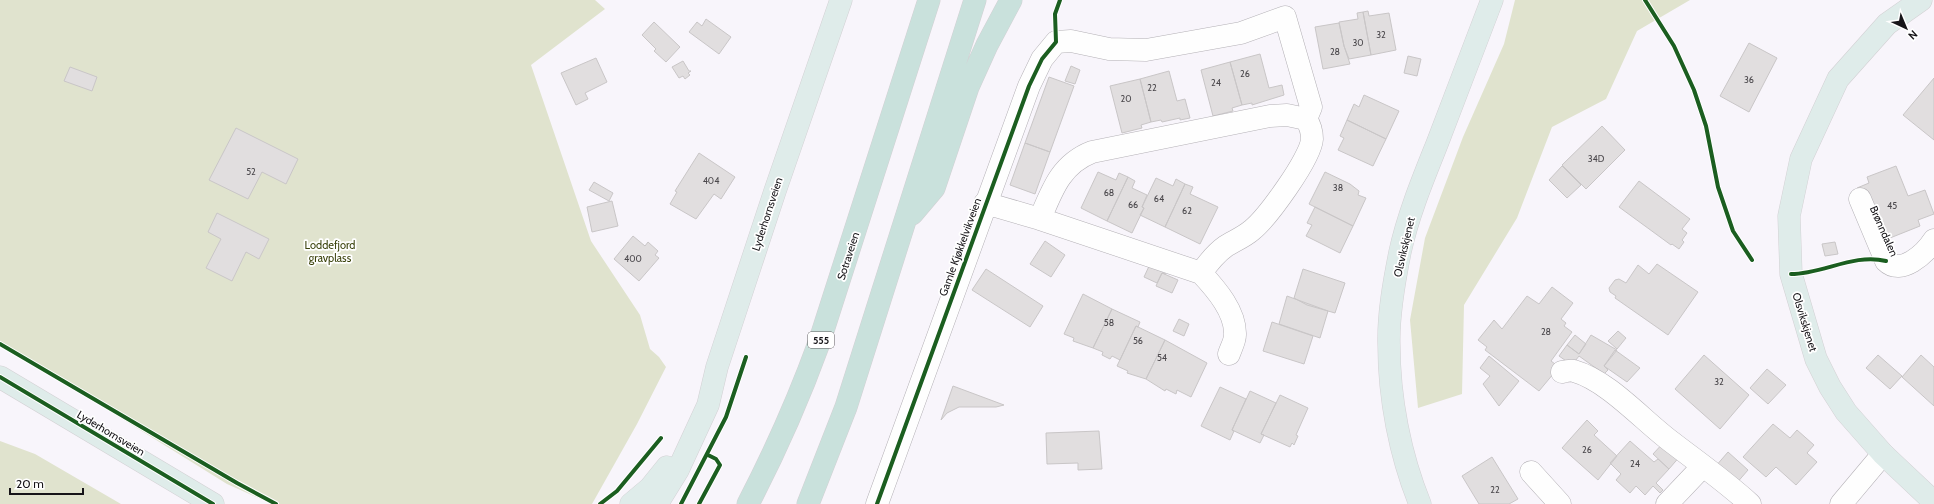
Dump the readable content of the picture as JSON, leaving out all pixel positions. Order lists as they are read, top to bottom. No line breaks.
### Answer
{"streets":{"highway":["Sotraveien","555"],"main road":["Lyderhornsveien","Olsvikskjenet"],"street":["Brønndalen","Gamle Kjøkkelvikveien"]},"parks":["Loddefjord gravplass"],"house_numbers":["32","30","28","26","36","24","22","20","34D","52","404","38","68","64","66","45","62","400","58","28","56","54","32","26","24","22"],"scale_bar":"20 m","north":"bottom right"}
